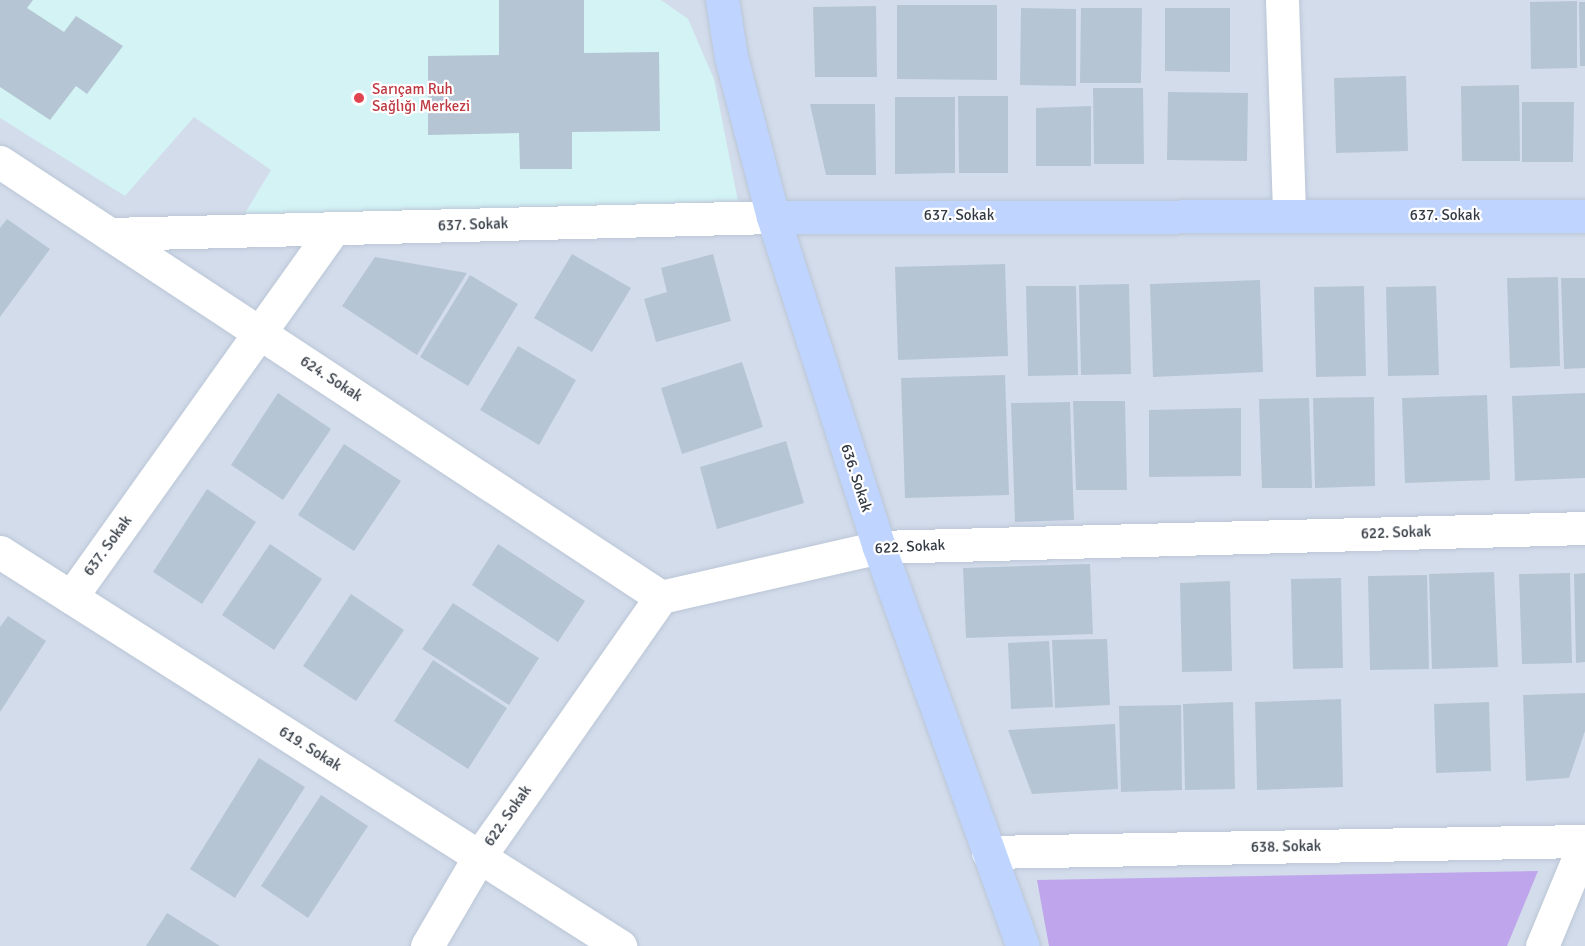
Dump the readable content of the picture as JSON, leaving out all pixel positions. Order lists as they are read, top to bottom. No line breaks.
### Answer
{"streets":{"street":["637. Sokak","624. Sokak","636. Sokak","622. Sokak","619. Sokak","638. Sokak"]},"crossings":[["637. Sokak","624. Sokak"],["637. Sokak","636. Sokak"],["637. Sokak","619. Sokak"],["624. Sokak","622. Sokak"],["636. Sokak","622. Sokak"],["636. Sokak","638. Sokak"],["622. Sokak","619. Sokak"]],"places":["Sarıçam Ruh Sağlığı Merkezi"]}
